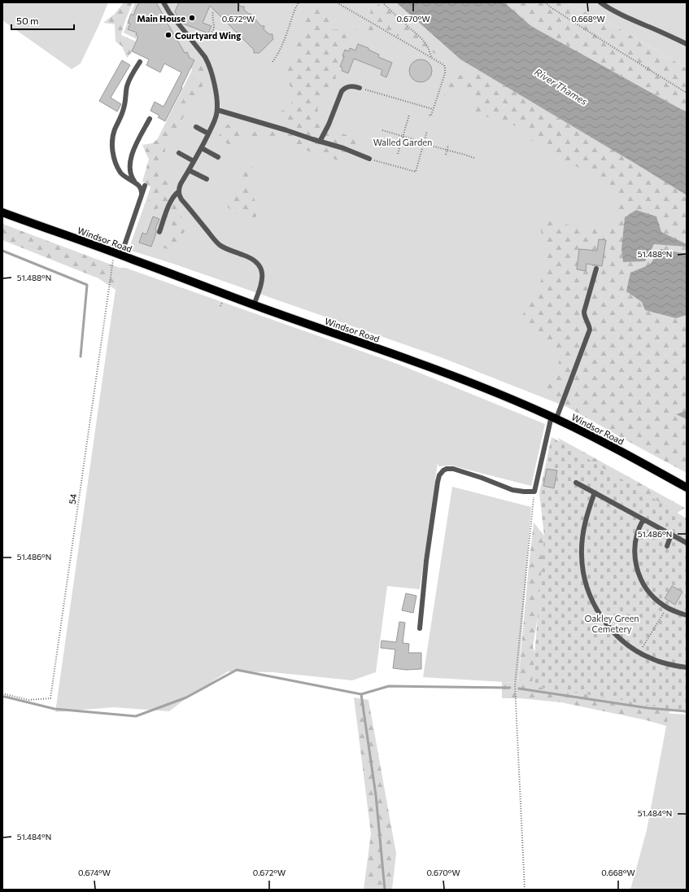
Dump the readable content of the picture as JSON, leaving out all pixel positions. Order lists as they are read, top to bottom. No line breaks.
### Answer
{"streets":{"main road":["Windsor Road"],"path":["54"]},"crossings":[["Windsor Road","54"]],"water":["River Thames"],"parks":["Walled Garden","Oakley Green Cemetery"],"places":["Main House","Courtyard Wing"],"scale_bar":"50 m","coordinates":["0.672°W","0.670°W","0.668°W","51.488°N","51.486°N","51.484°N","0.674°W"]}
